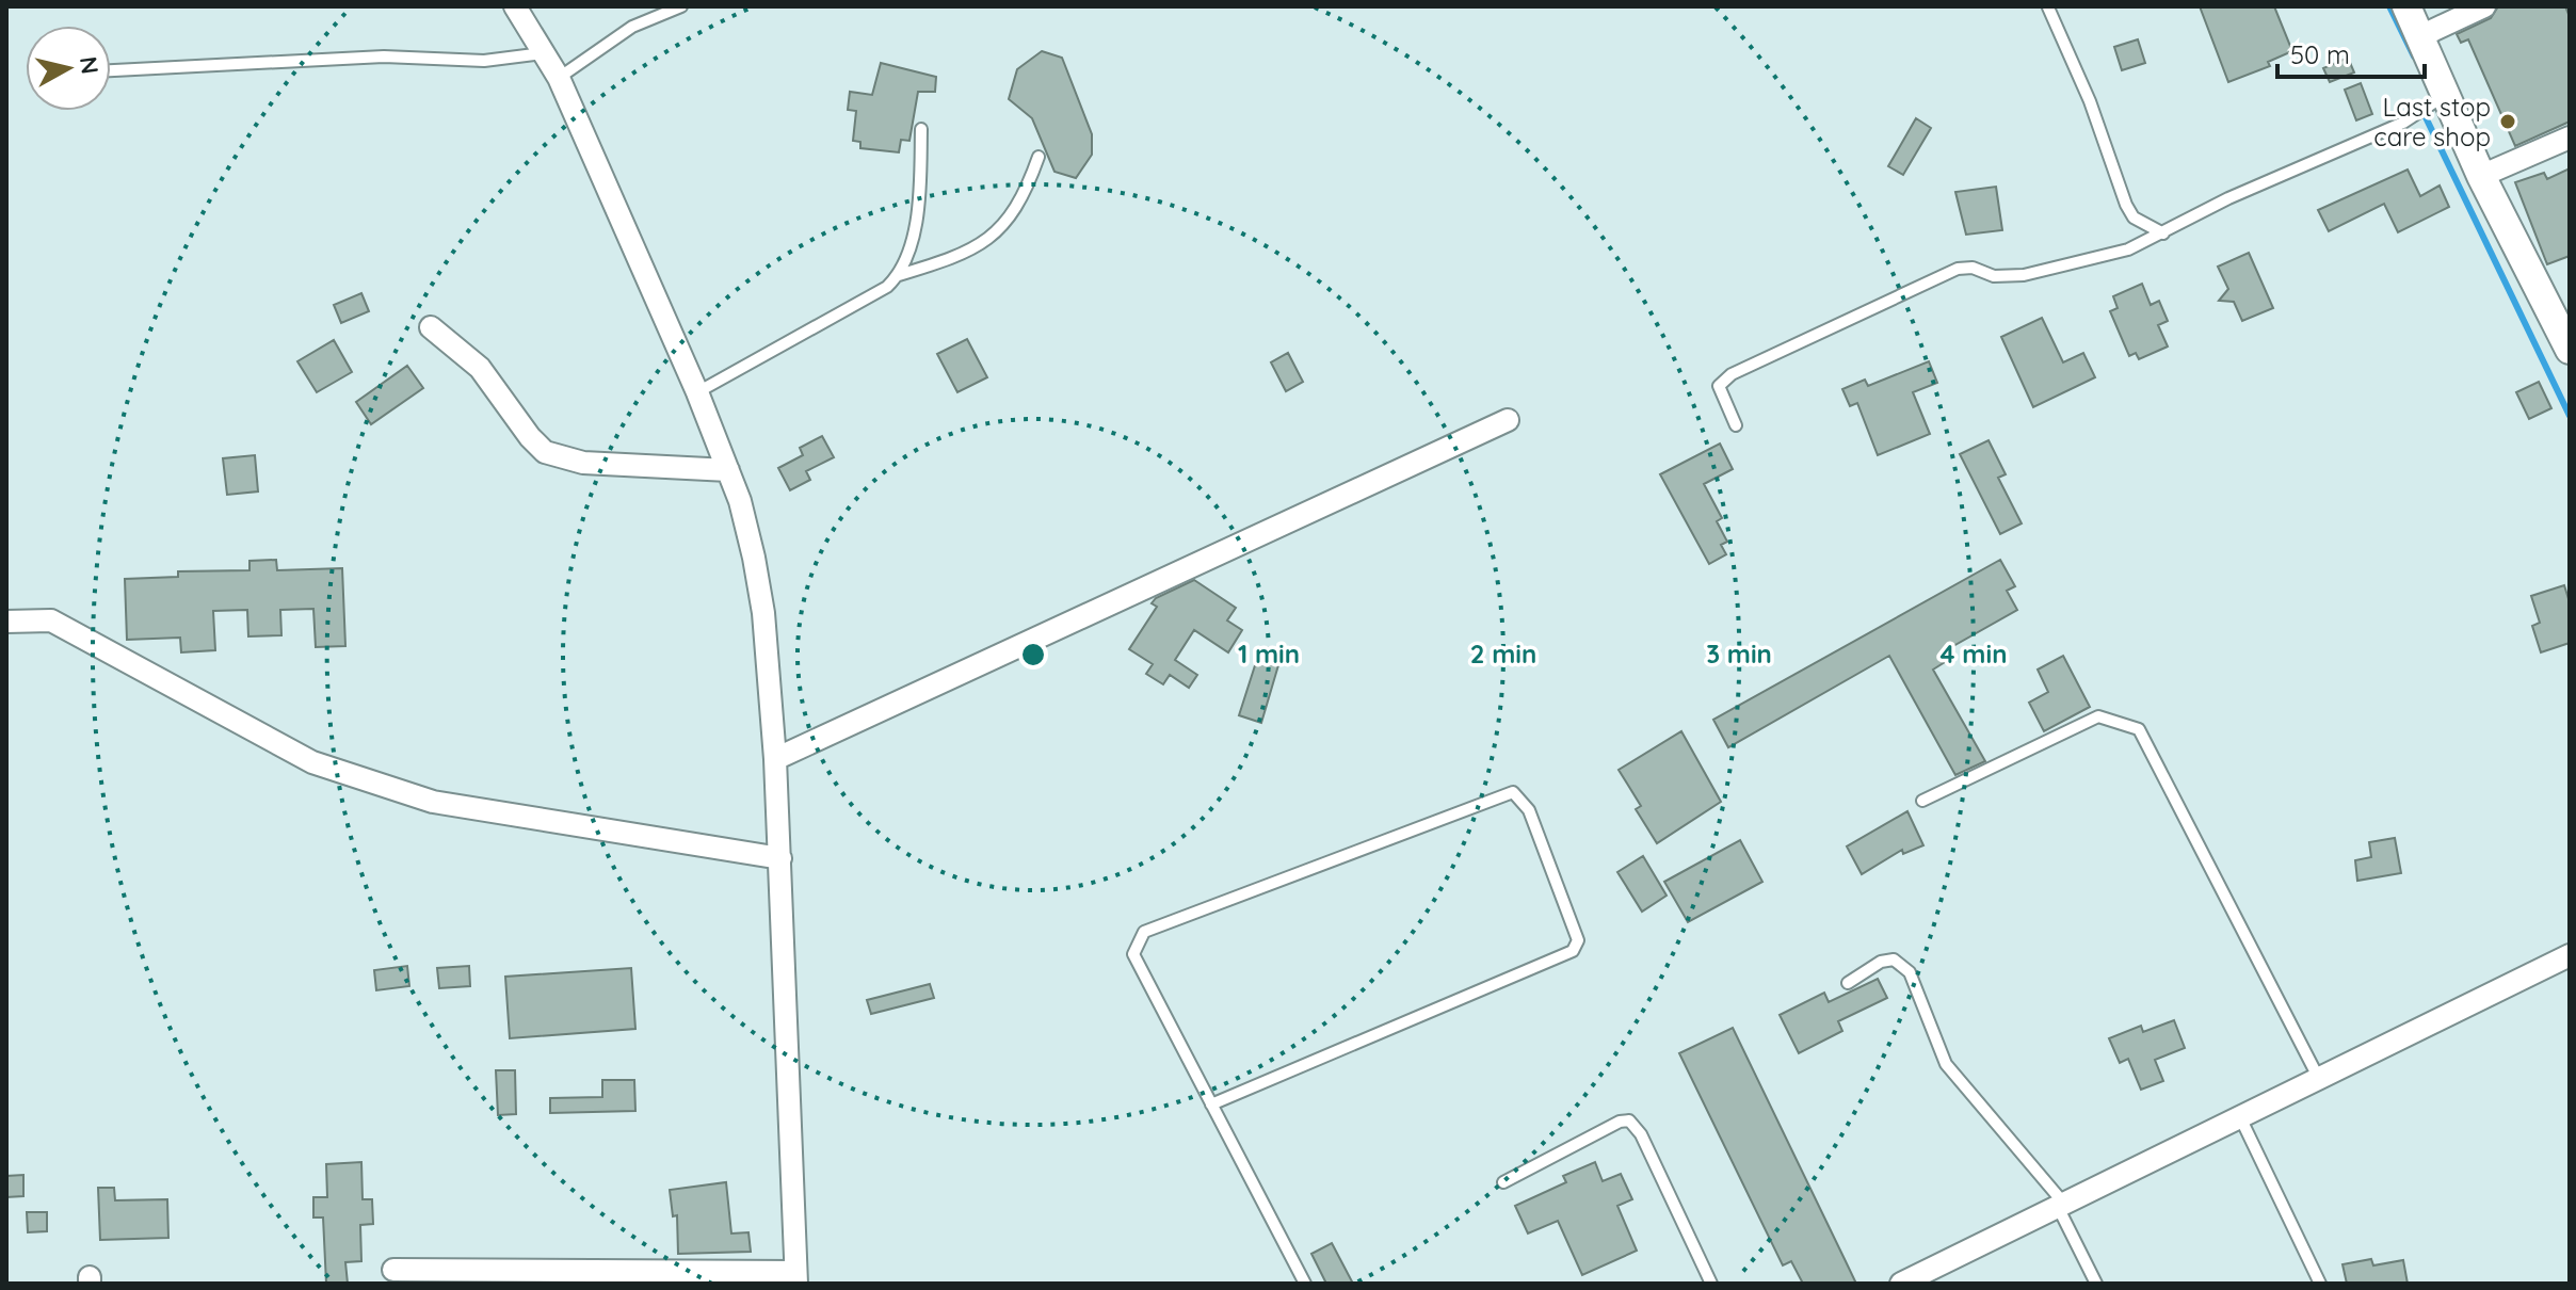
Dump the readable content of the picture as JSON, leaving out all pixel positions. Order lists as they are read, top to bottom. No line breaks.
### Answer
{"places":["Last stop care shop"],"scale_bar":"50 m","north":"right","rings":["1 min","2 min","3 min","4 min"]}
